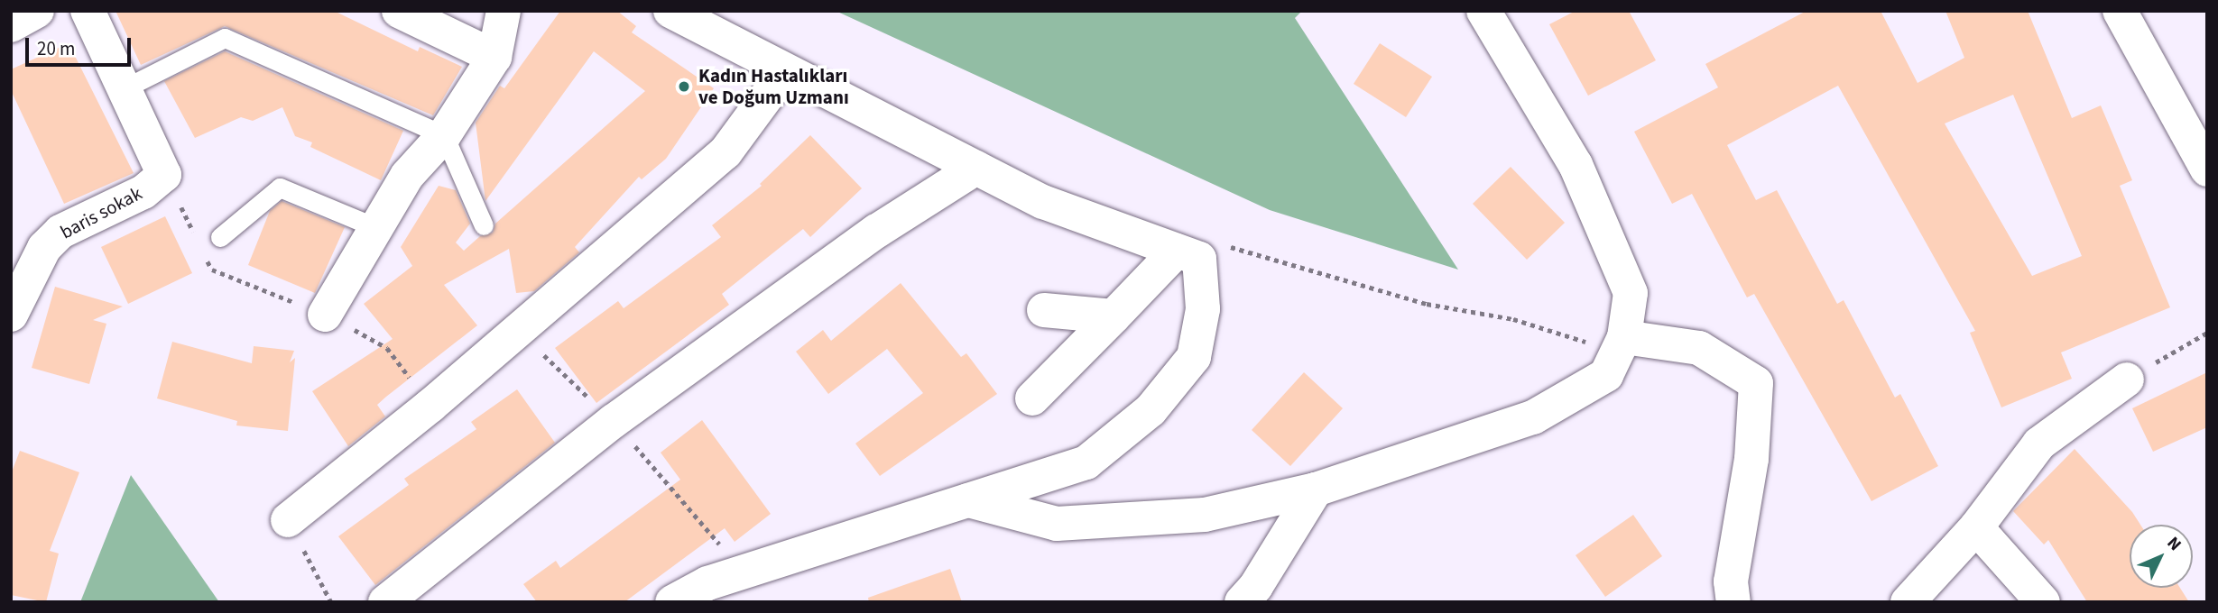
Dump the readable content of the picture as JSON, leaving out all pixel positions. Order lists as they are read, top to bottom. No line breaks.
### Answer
{"streets":{"street":["baris sokak"]},"places":["Kadın Hastalıkları ve Doğum Uzmanı"],"scale_bar":"20 m","north":"top right"}
